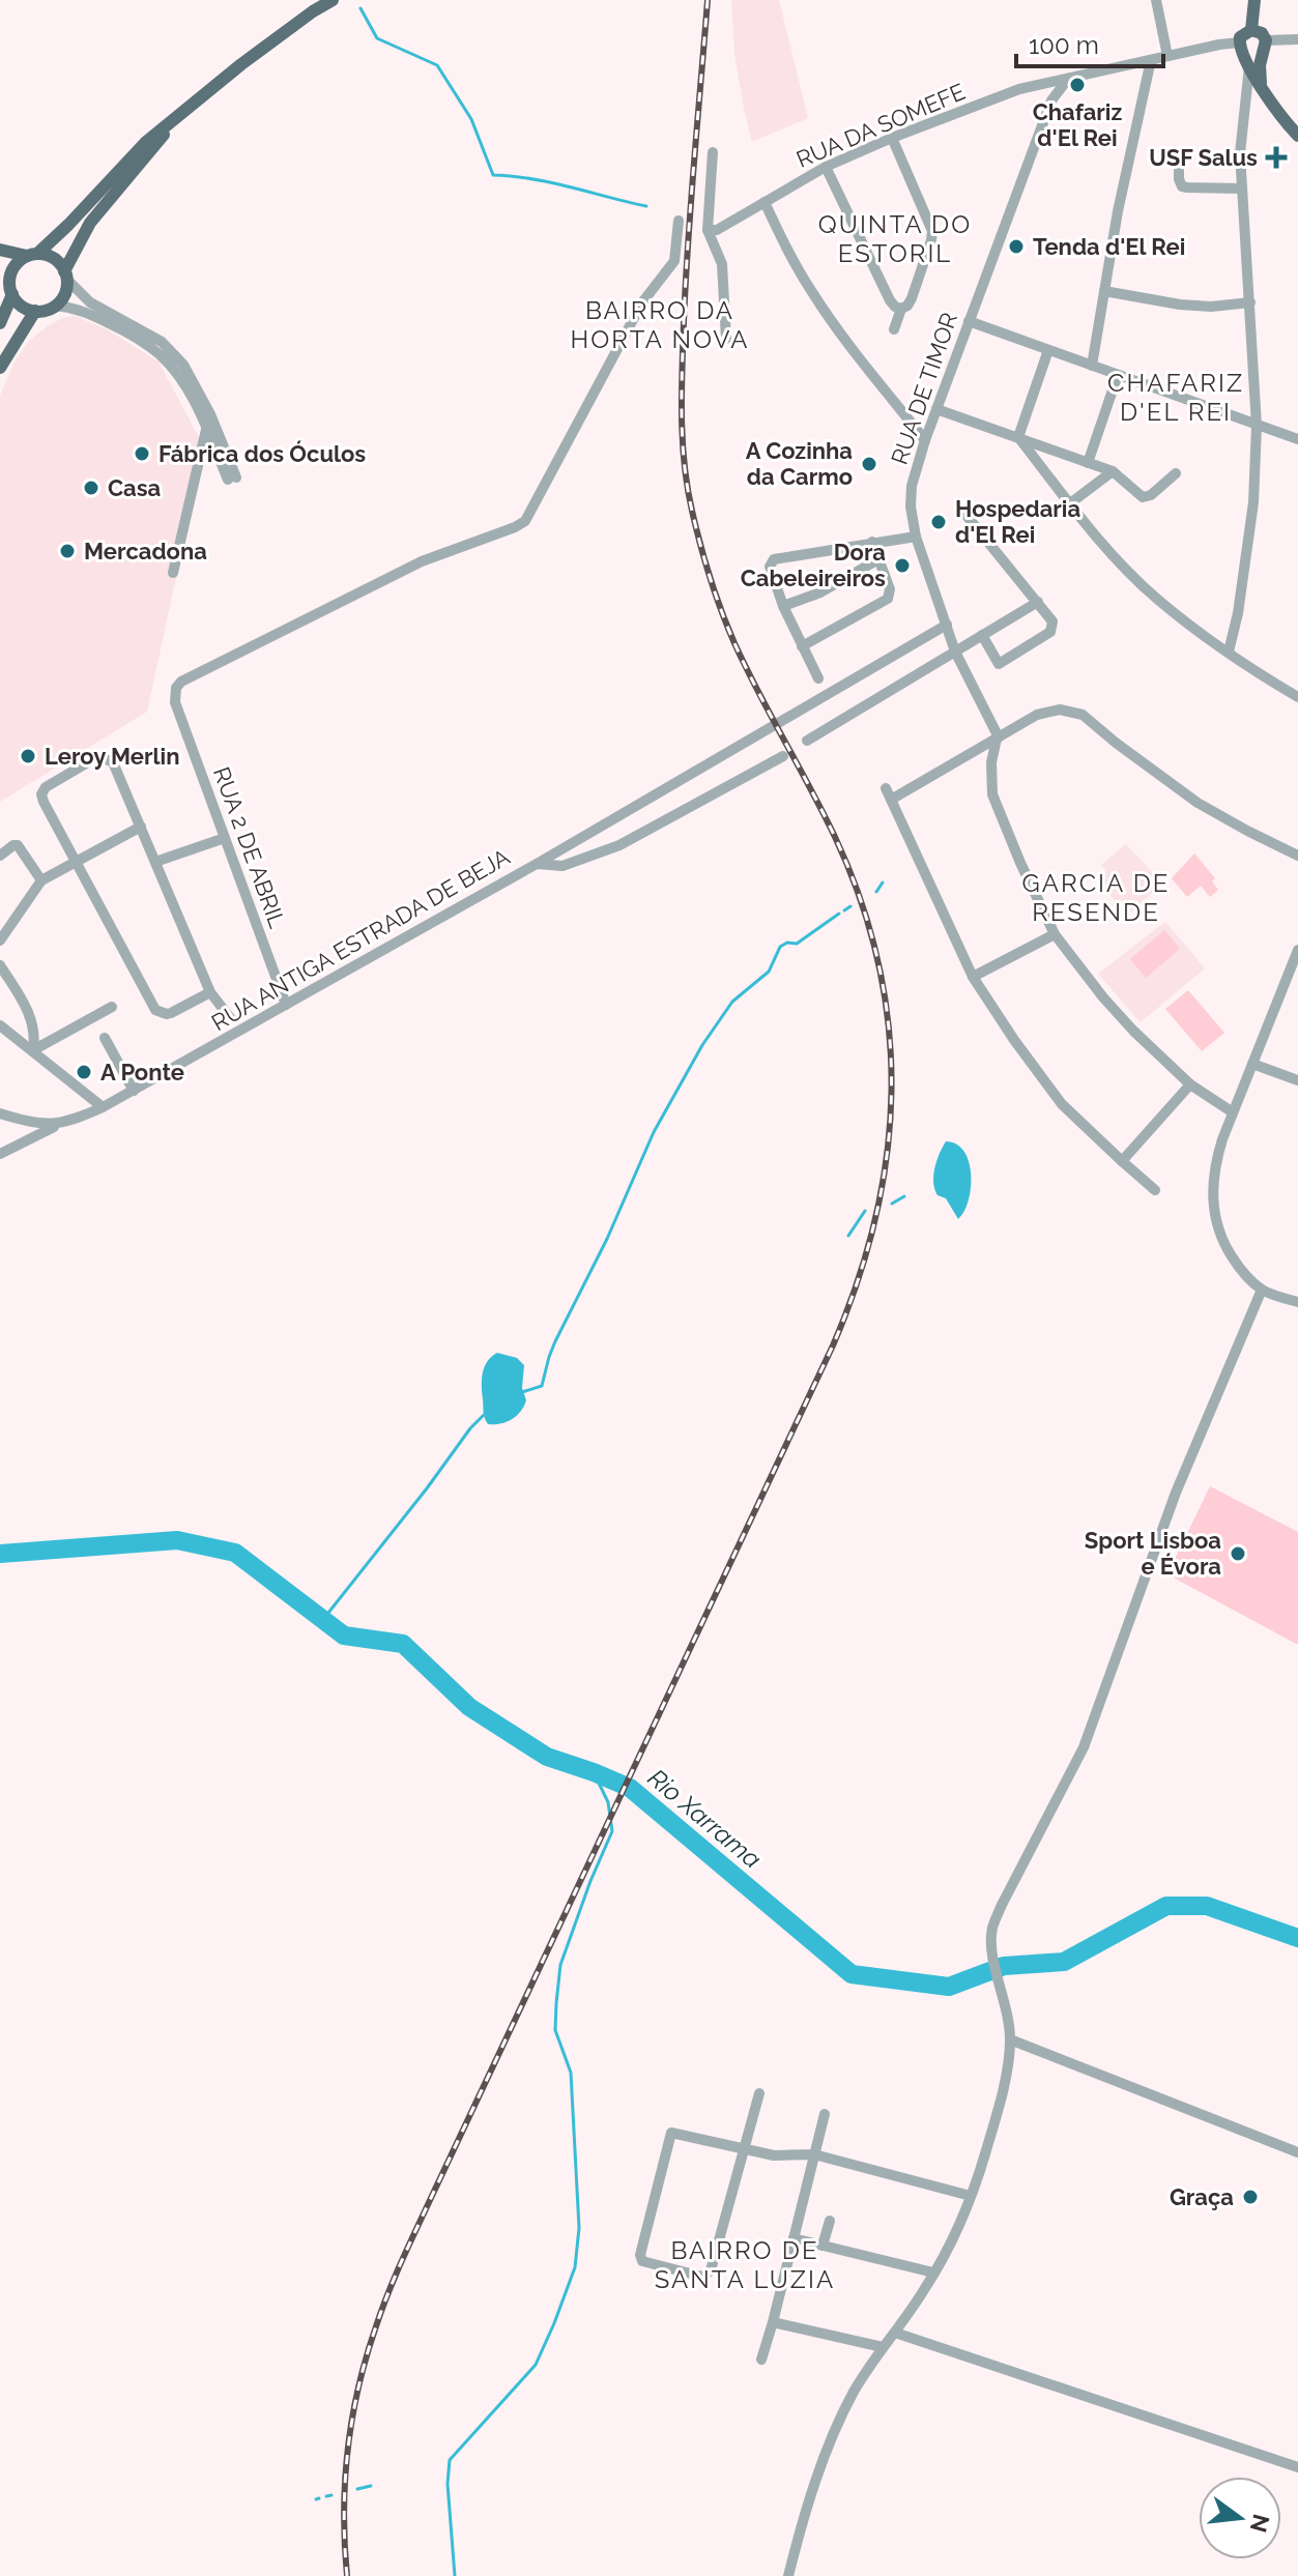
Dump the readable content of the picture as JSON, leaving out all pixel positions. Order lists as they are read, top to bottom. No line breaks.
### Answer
{"streets":{"street":["RUA DA SOMEFE","RUA DE TIMOR","RUA 2 DE ABRIL","RUA ANTIGA ESTRADA DE BEJA"]},"crossings":[["RUA DA SOMEFE","RUA DE TIMOR"],["RUA 2 DE ABRIL","RUA ANTIGA ESTRADA DE BEJA"]],"districts":["QUINTA DO ESTORIL","BAIRRO DA HORTA NOVA","CHAFARIZ D'EL REI","GARCIA DE RESENDE","BAIRRO DE SANTA LUZIA"],"water":["Rio Xarrama"],"places":{"other":["Chafariz d'El Rei","Tenda d'El Rei","Fábrica dos Óculos","A Cozinha da Carmo","Casa","Hospedaria d'El Rei","Mercadona","Dora Cabeleireiros","Leroy Merlin","A Ponte","Sport Lisboa e Évora","Graça"],"health":["USF Salus"]},"scale_bar":"100 m","north":"right"}
